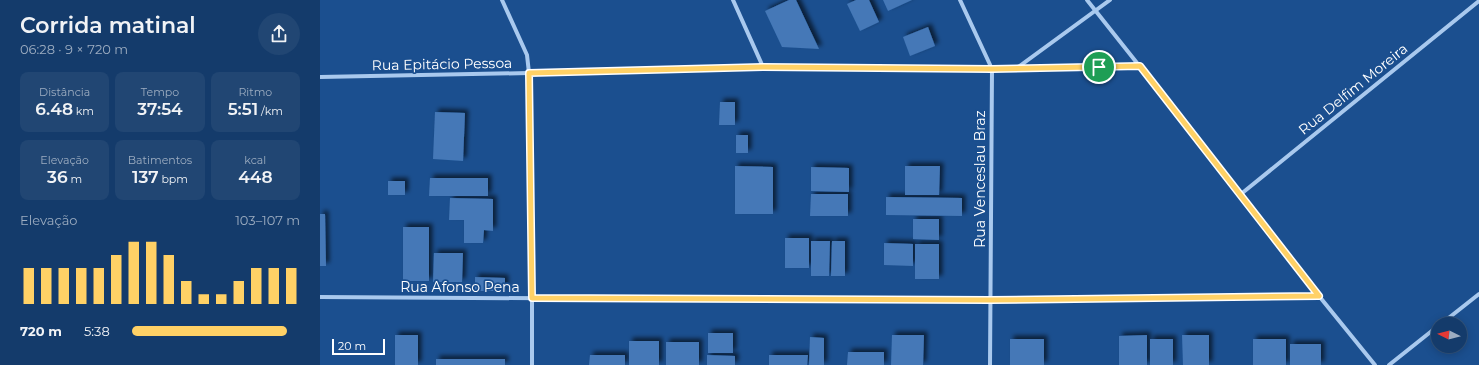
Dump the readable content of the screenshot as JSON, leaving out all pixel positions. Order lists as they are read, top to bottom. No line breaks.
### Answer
{"streets":{"street":["Rua Epitácio Pessoa","Rua Delfim Moreira","Rua Venceslau Braz","Rua Afonso Pena"]},"crossings":[["Rua Epitácio Pessoa","Rua Venceslau Braz"],["Rua Venceslau Braz","Rua Afonso Pena"]],"scale_bar":"20 m","north":"left","page":{"heading":["Corrida matinal","06:28 · 9 × 720 m"],"stats":[["Distância","6.48 km"],["Tempo","37:54"],["Ritmo","5:51 /km"],["Elevação","36 m"],["Batimentos","137 bpm"],["kcal","448"]],"chart":["Elevação","103–107 m"],"list":[{"name":"720 m","note":"5:38"}],"scale":"20 m"}}
